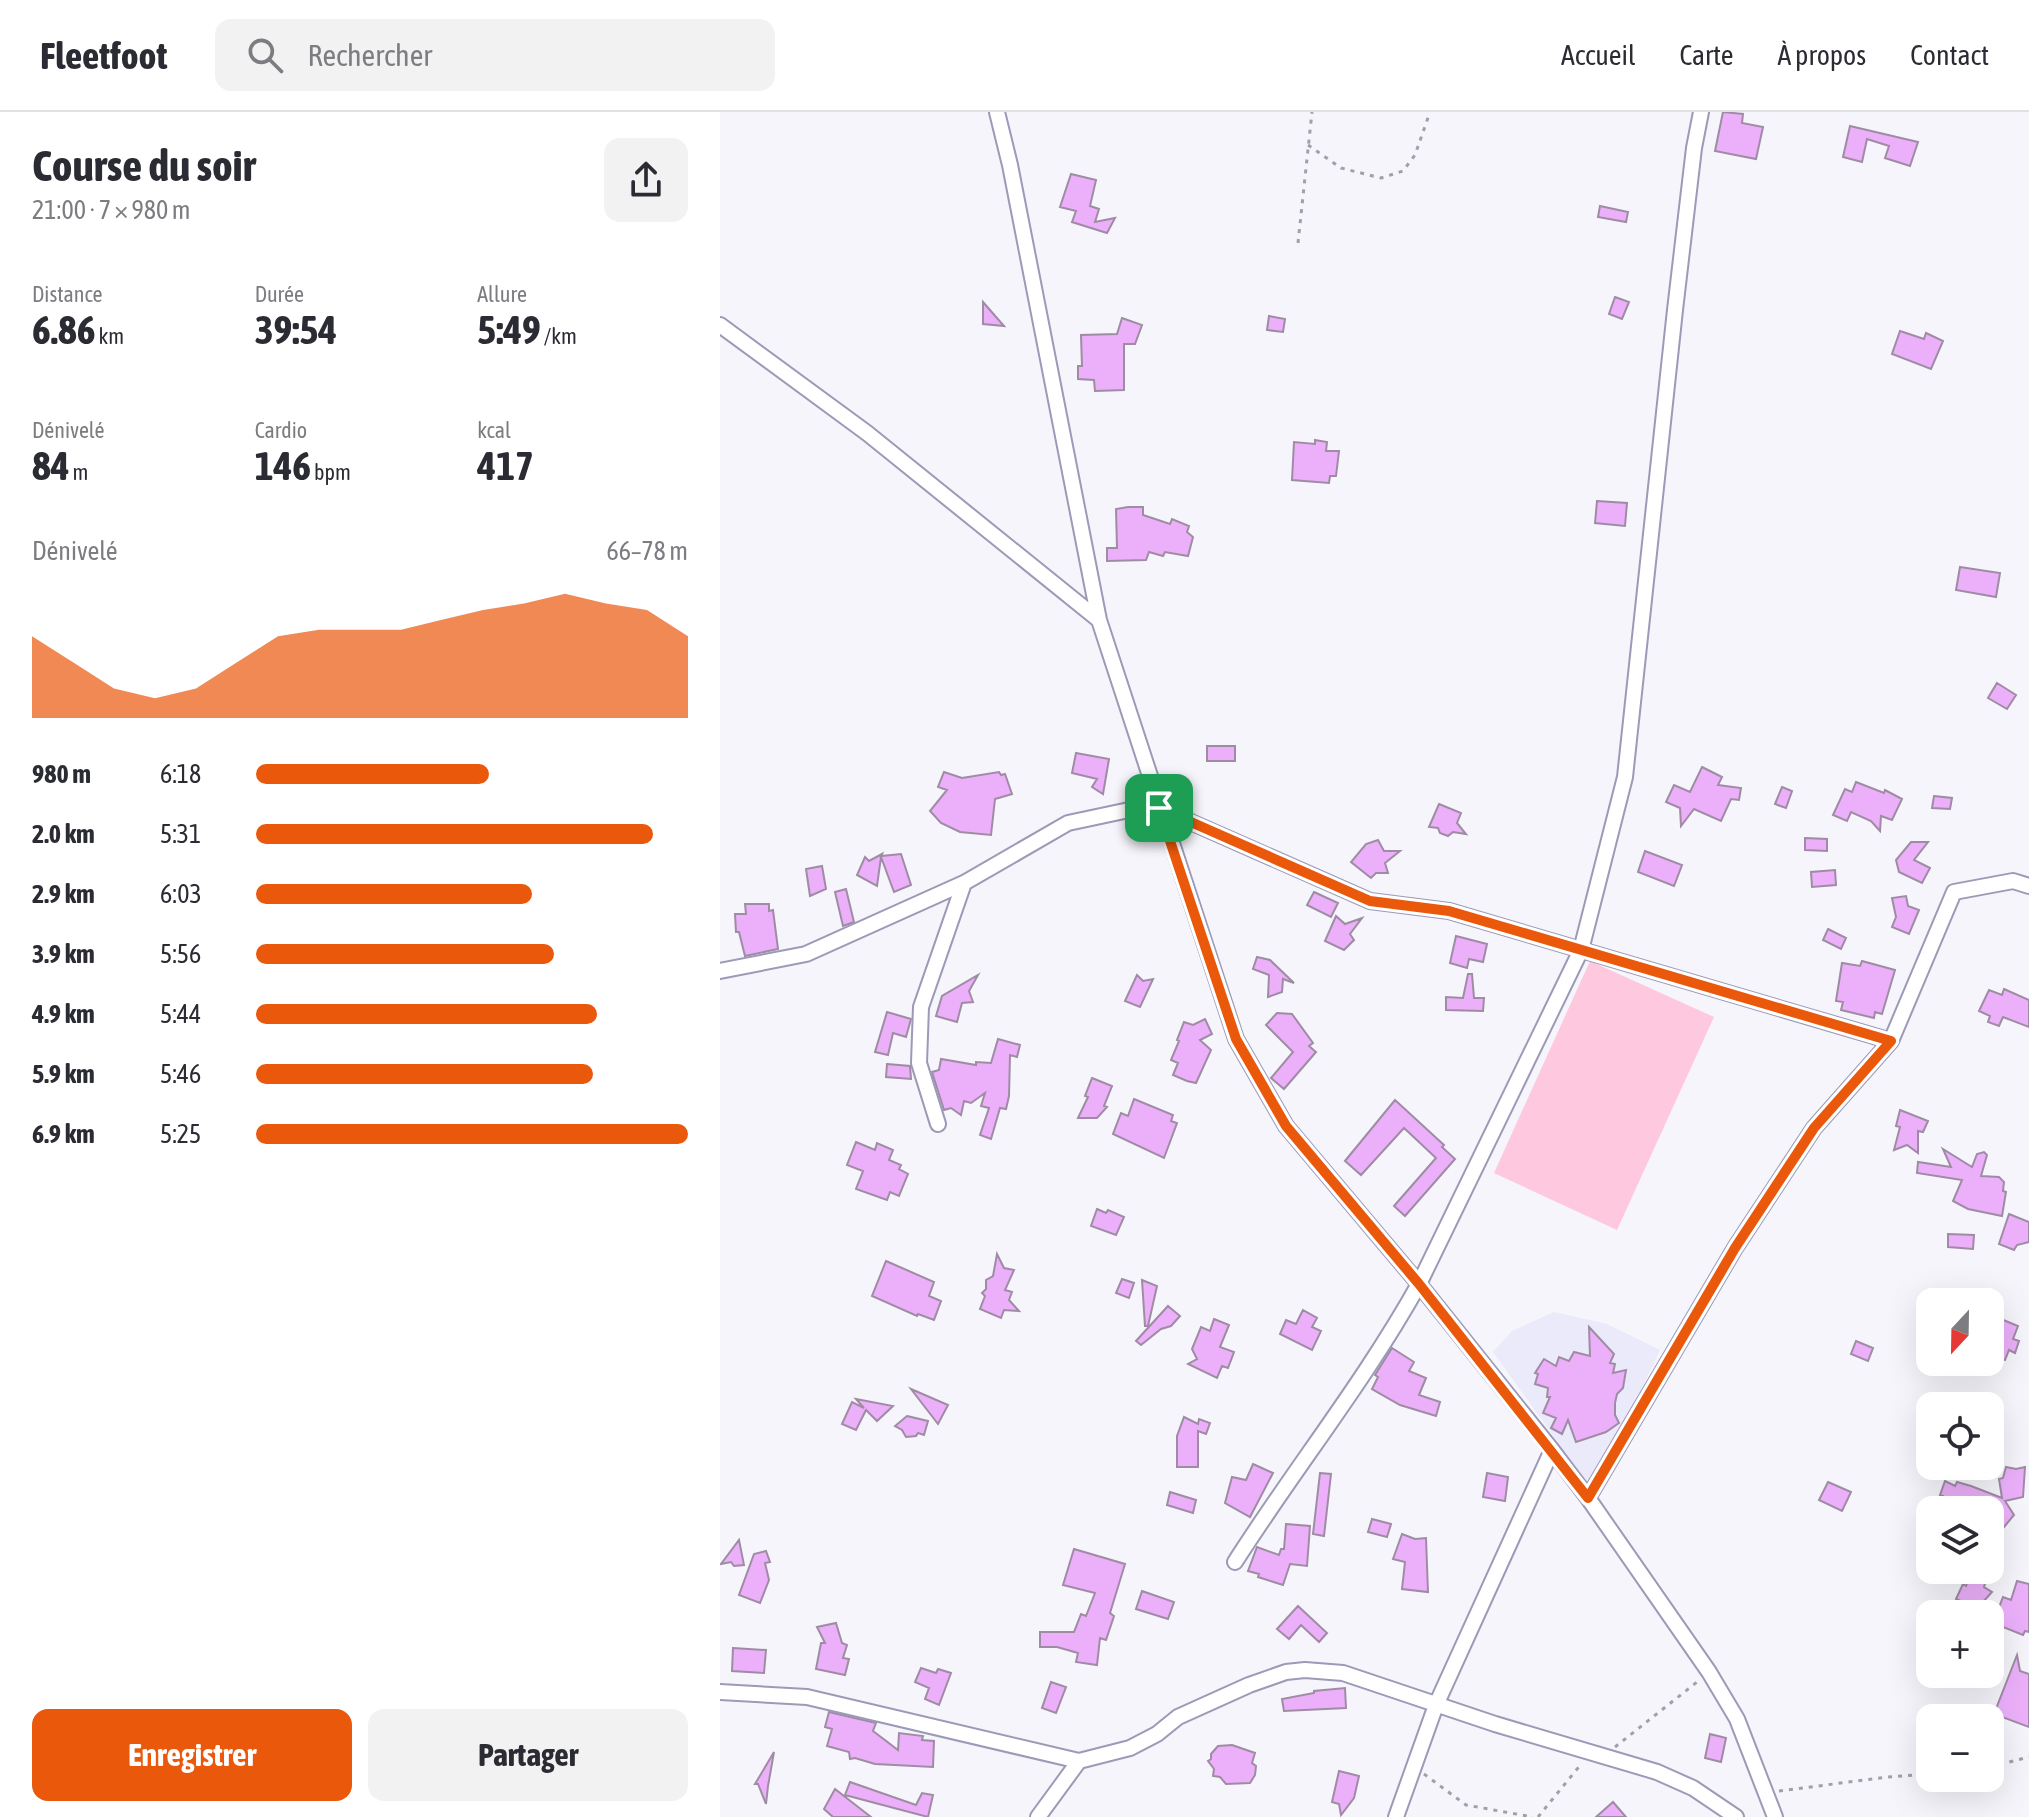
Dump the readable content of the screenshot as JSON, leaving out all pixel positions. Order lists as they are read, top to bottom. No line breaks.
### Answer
{"north":"bottom","page":{"header":"Fleetfoot","search":"Rechercher","nav":["Accueil","Carte","À propos","Contact"],"heading":["Course du soir","21:00 · 7 × 980 m"],"stats":[["Distance","6.86 km"],["Durée","39:54"],["Allure","5:49 /km"],["Dénivelé","84 m"],["Cardio","146 bpm"],["kcal","417"]],"chart":["Dénivelé","66–78 m"],"list":[{"name":"980 m","note":"6:18"},{"name":"2.0 km","note":"5:31"},{"name":"2.9 km","note":"6:03"},{"name":"3.9 km","note":"5:56"},{"name":"4.9 km","note":"5:44"},{"name":"5.9 km","note":"5:46"},{"name":"6.9 km","note":"5:25"}],"map_buttons":["+","−"],"buttons":["Enregistrer","Partager"]}}
